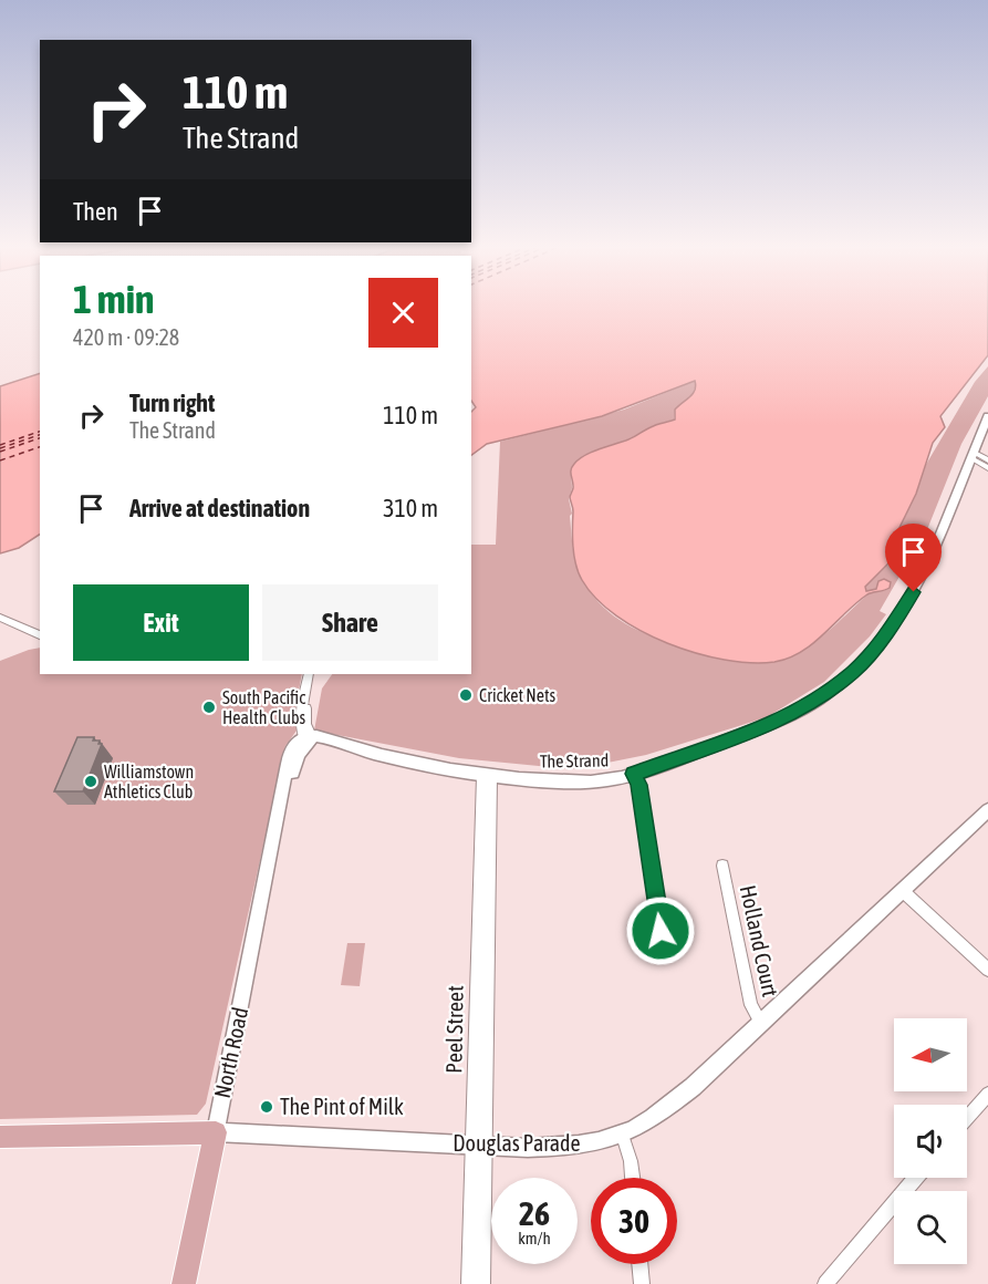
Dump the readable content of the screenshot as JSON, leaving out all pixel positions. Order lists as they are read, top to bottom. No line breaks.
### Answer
{"streets":{"main road":["North Road","Douglas Parade"],"street":["The Strand","Holland Court","Peel Street"]},"crossings":[["The Strand","Peel Street"],["The Strand","North Road"],["Holland Court","Douglas Parade"],["Peel Street","Douglas Parade"],["North Road","Douglas Parade"]],"places":["Cricket Nets","South Pacific Health Clubs","Williamstown Athletics Club","The Pint of Milk"],"north":"left","page":{"turn":["110 m","The Strand"],"then":"Then","heading":["1 min","420 m · 09:28"],"list":[{"name":"Turn right","note":"The Strand","value":"110 m"},{"name":"Arrive at destination","value":"310 m"}],"buttons":["Exit","Share"],"speed":"26 km/h","limit":"30"}}
